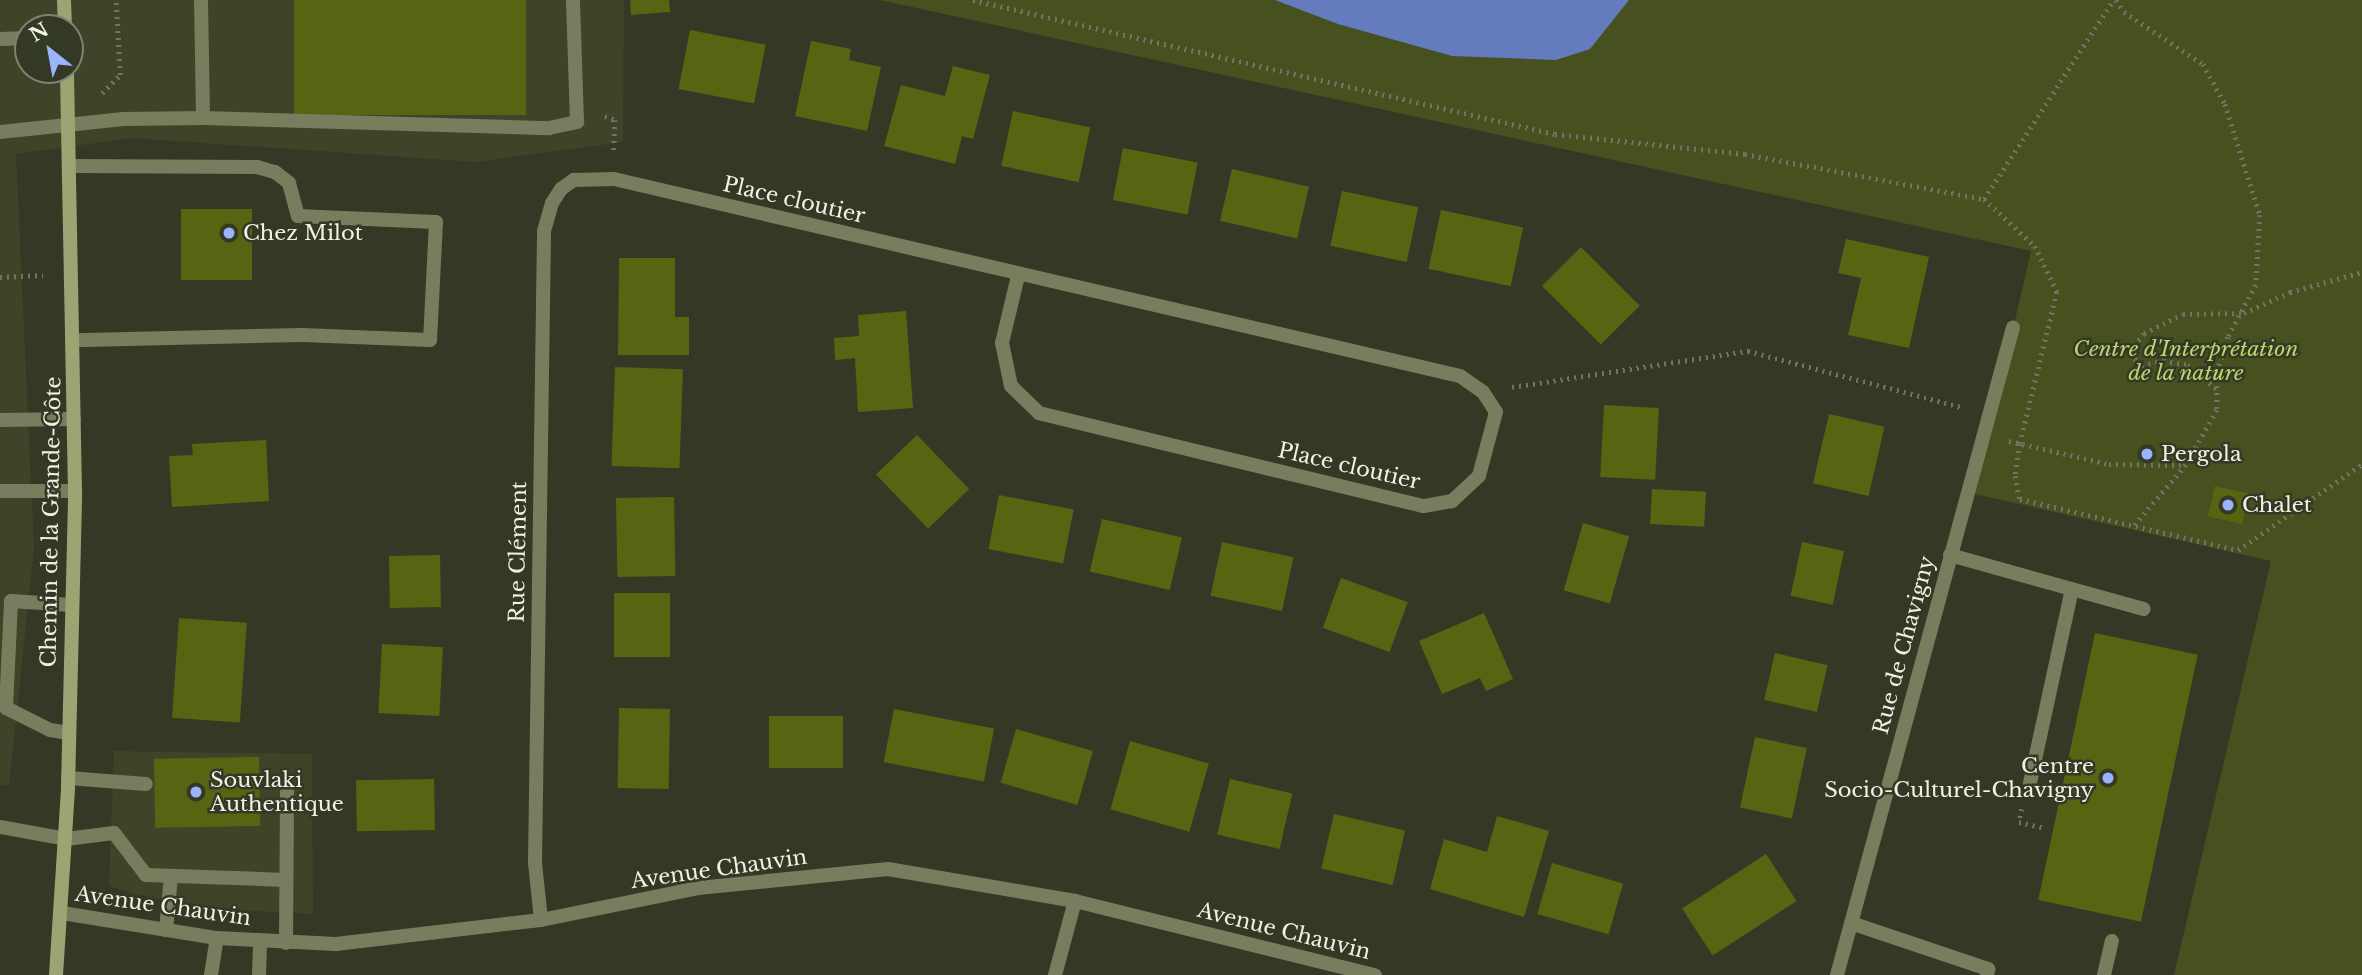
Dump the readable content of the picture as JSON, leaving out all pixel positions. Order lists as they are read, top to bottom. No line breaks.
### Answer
{"streets":{"main road":["Chemin de la Grande-Côte"],"street":["Place cloutier","Rue Clément","Rue de Chavigny","Avenue Chauvin"]},"crossings":[["Place cloutier","Rue Clément"],["Chemin de la Grande-Côte","Avenue Chauvin"],["Rue Clément","Avenue Chauvin"]],"parks":["Centre d'Interprétation de la nature"],"places":["Chez Milot","Pergola","Chalet","Centre Socio-Culturel-Chavigny","Souvlaki Authentique"],"north":"top left"}
